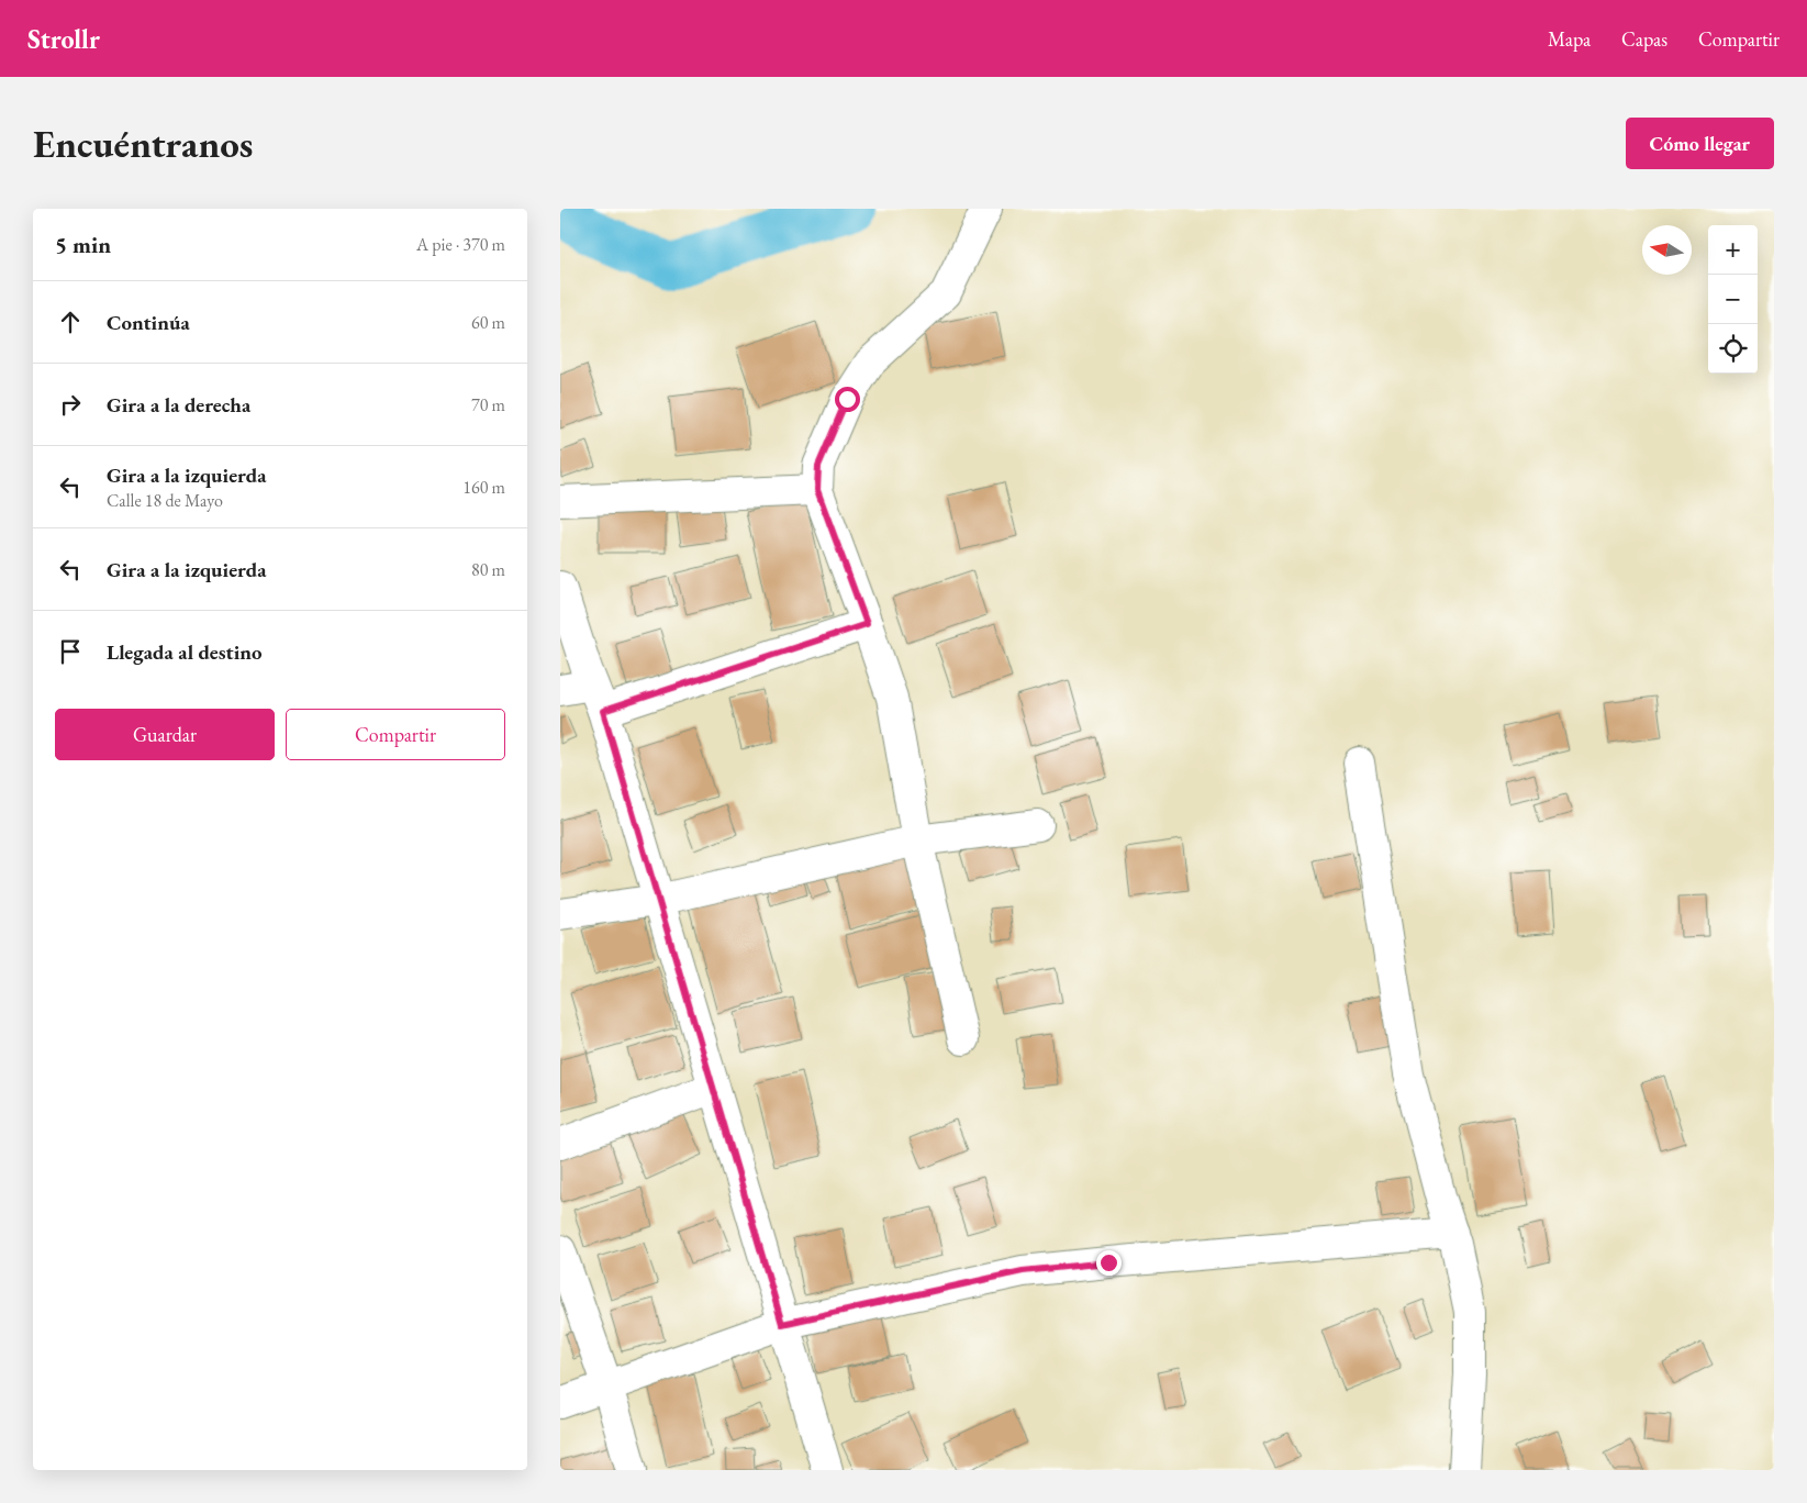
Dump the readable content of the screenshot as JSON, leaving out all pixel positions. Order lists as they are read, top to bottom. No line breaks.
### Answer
{"north":"left","page":{"header":"Strollr","nav":["Mapa","Capas","Compartir"],"buttons":["Cómo llegar",["Guardar","Compartir"]],"title":"Encuéntranos","heading":["5 min","A pie · 370 m"],"map_buttons":["+","−"],"list":[["Continúa","60 m"],["Gira a la derecha","70 m"],["Gira a la izquierda","Calle 18 de Mayo","160 m"],["Gira a la izquierda","80 m"],"Llegada al destino"]}}
